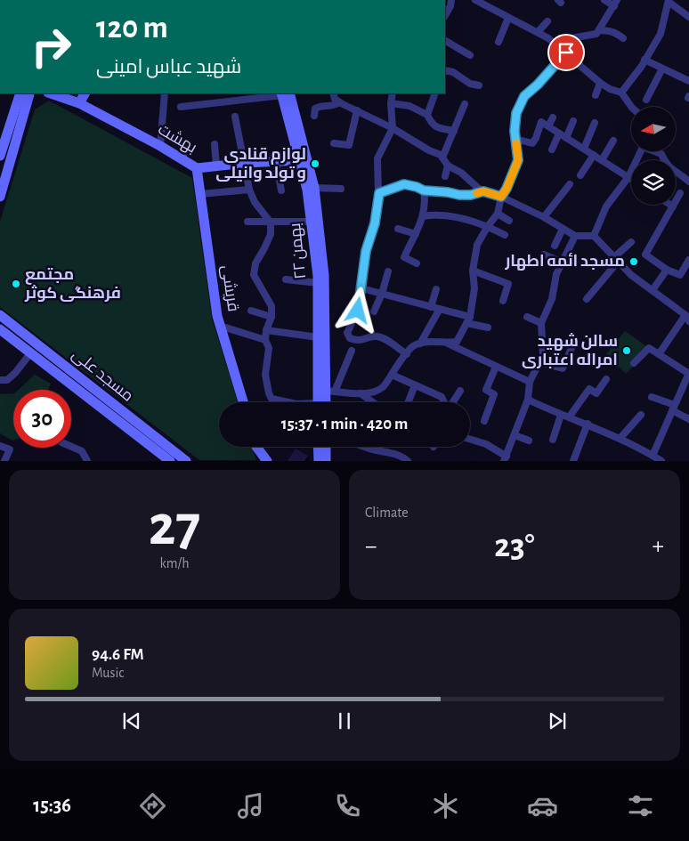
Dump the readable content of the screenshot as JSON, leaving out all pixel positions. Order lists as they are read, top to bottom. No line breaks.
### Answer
{"streets":{"main road":["بهشت","۲۲ بهمن","قریشی","مسجد علی"]},"crossings":[["بهشت","۲۲ بهمن"],["بهشت","قریشی"]],"places":["لوازم قنادی و تولد وانیلی","مسجد ائمه اطهار","مجتمع فرهنگی کوثر","سالن شهید امراله اعتباری"],"north":"left","page":{"turn":["120 m","شهید عباس امینی"],"limit":"30","trip":"15:37 · 1 min · 420 m","tile":[["27","km/h"],"Climate"],"heat":["−","23°","+"],"song":["94.6 FM","Music"],"tabs":"15:36"}}
